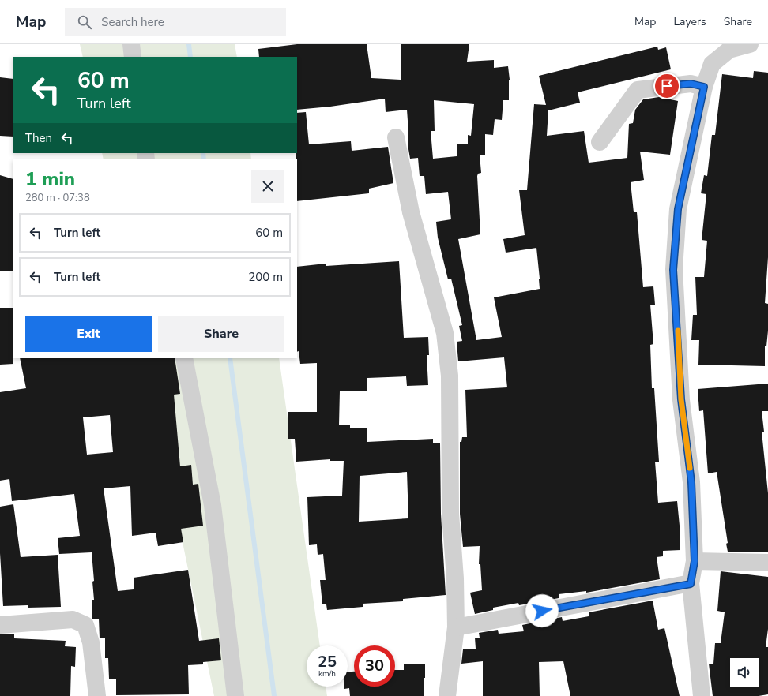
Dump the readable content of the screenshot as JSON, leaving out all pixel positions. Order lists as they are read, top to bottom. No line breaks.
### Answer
{"page":{"header":"Map","search":"Search here","nav":["Map","Layers","Share"],"turn":["60 m","Turn left"],"then":"Then","heading":["1 min","280 m · 07:38"],"list":[{"name":"Turn left","value":"60 m"},{"name":"Turn left","value":"200 m"}],"buttons":["Exit","Share"],"speed":"25 km/h","limit":"30"}}
